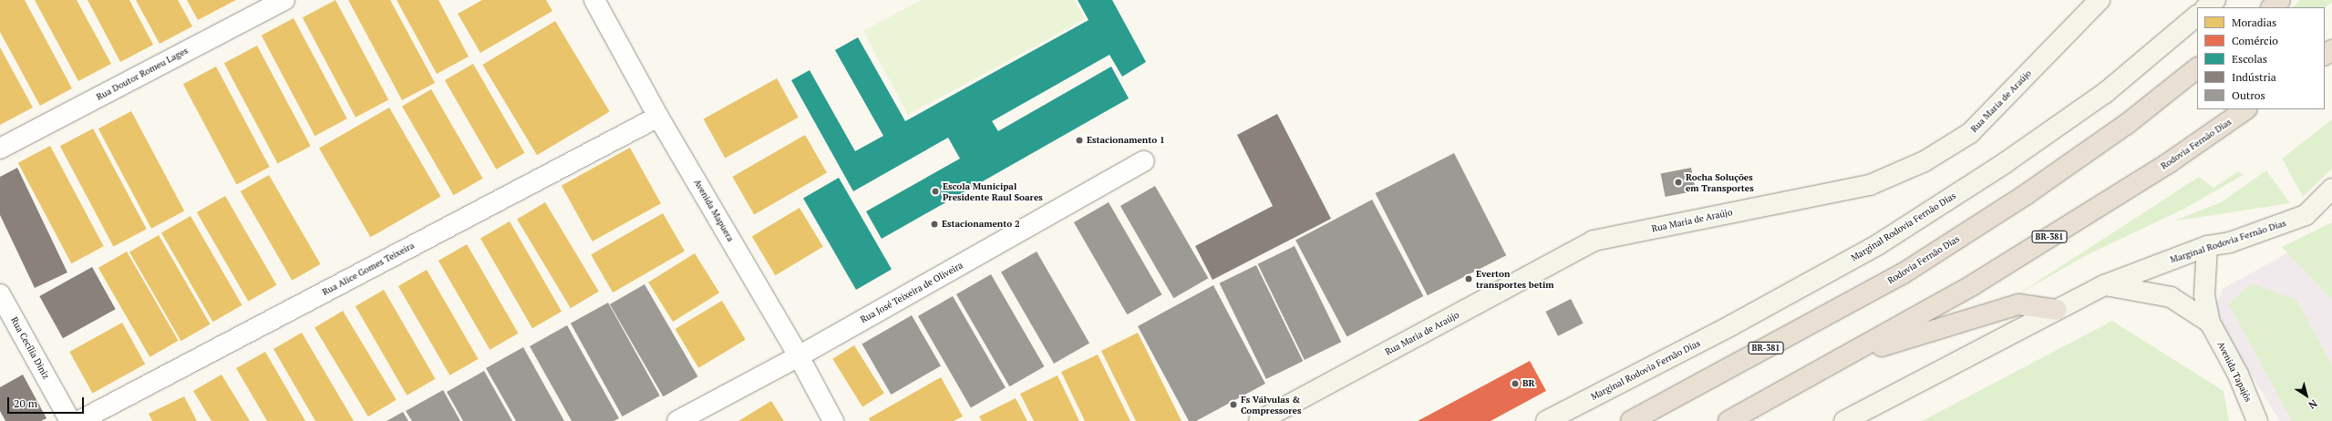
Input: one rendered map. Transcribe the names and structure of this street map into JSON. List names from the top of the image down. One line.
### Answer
{"streets":{"highway":["Rodovia Fernão Dias","BR-381"],"main road":["Rua Maria de Araújo","Marginal Rodovia Fernão Dias","Avenida Tapajós"],"street":["Rua Doutor Romeu Lages","Avenida Mapuera","Rua Alice Gomes Teixeira","Rua José Teixeira de Oliveira","Rua Cecília Diniz"]},"crossings":[["Rodovia Fernão Dias","BR-381"],["Avenida Mapuera","Rua Alice Gomes Teixeira"],["Avenida Mapuera","Rua José Teixeira de Oliveira"],["Marginal Rodovia Fernão Dias","BR-381"],["Marginal Rodovia Fernão Dias","Avenida Tapajós"]],"places":["Estacionamento 1","Rocha Soluções em Transportes","Escola Municipal Presidente Raul Soares","Estacionamento 2","Everton transportes betim","BR","Fs Válvulas & Compressores"],"legend":["Moradias","Comércio","Escolas","Indústria","Outros"],"scale_bar":"20 m","north":"bottom right"}
